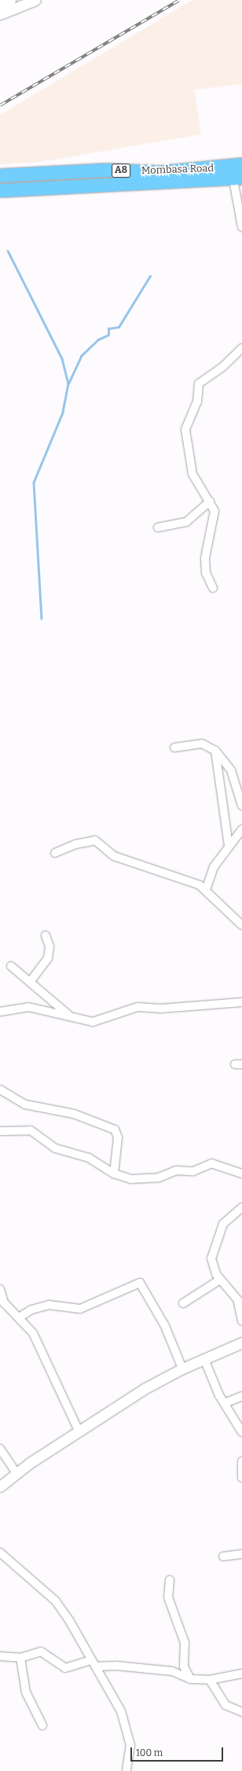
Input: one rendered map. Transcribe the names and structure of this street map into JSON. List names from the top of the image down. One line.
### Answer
{"streets":{"highway":["Mombasa Road","A8"]},"scale_bar":"100 m"}
